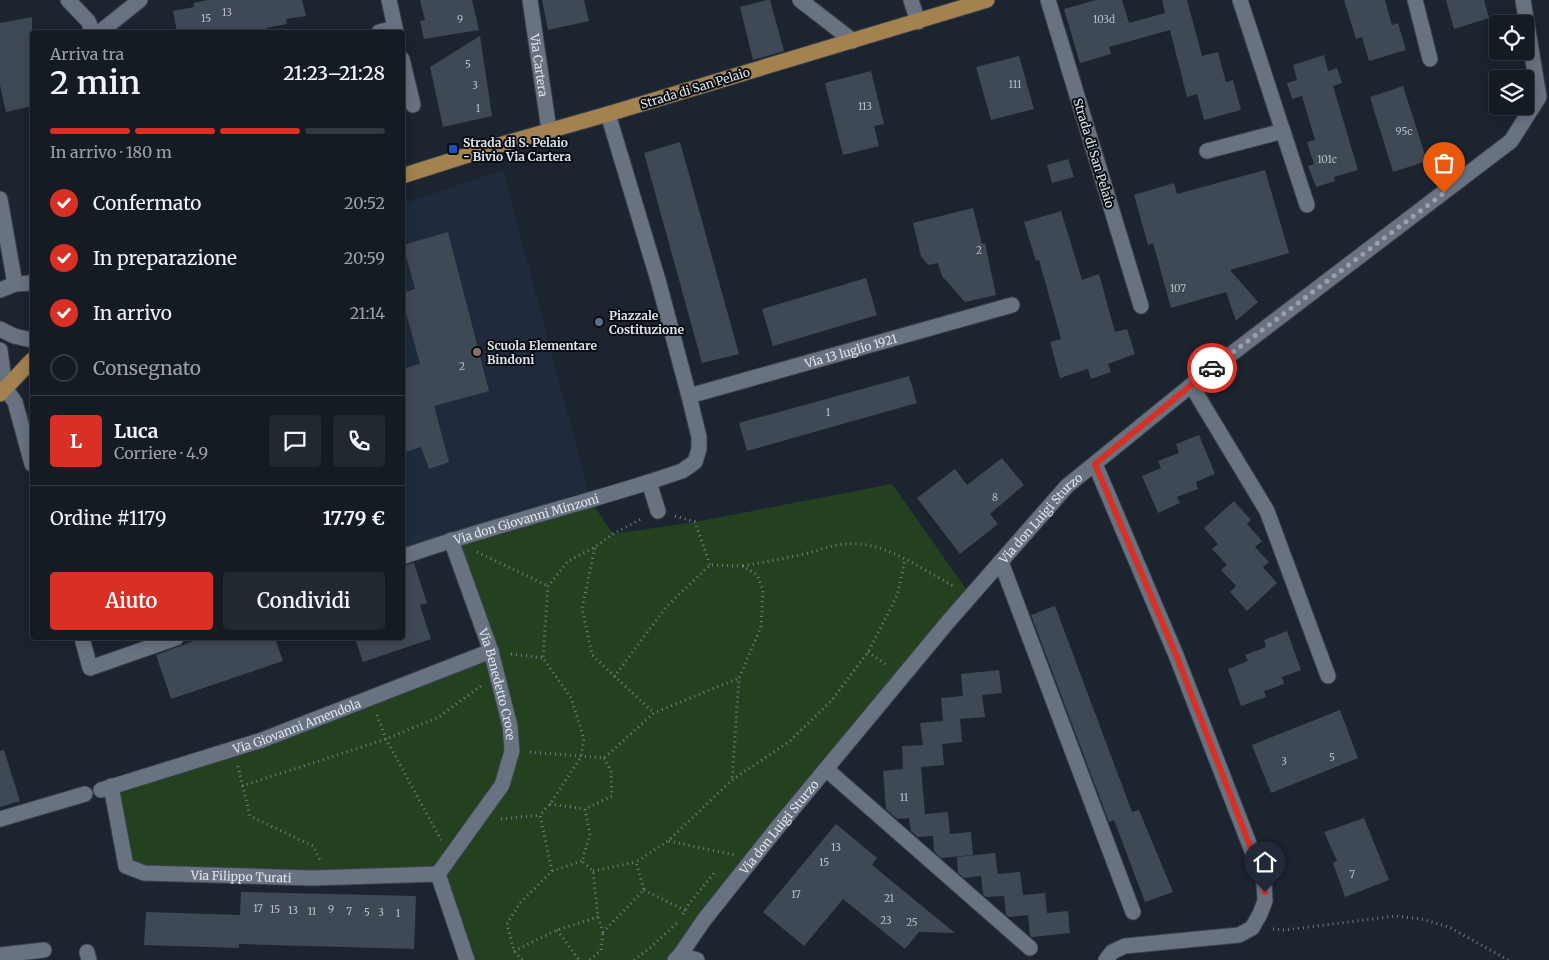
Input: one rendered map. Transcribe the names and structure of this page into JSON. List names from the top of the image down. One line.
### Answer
{"streets":{"main road":["Strada di San Pelaio"],"street":["Via Cartera","Via 13 luglio 1921","Via don Giovanni Minzoni","Via don Luigi Sturzo","Via Benedetto Croce","Via Giovanni Amendola","Via Filippo Turati"]},"crossings":[["Via Cartera","Strada di San Pelaio"],["Via don Giovanni Minzoni","Via Benedetto Croce"],["Via Benedetto Croce","Via Giovanni Amendola"],["Via Benedetto Croce","Via Filippo Turati"],["Via Giovanni Amendola","Via Filippo Turati"]],"places":{"transit":["Strada di S. Pelaio - Bivio Via Cartera"],"other":["Piazzale Costituzione","Scuola Elementare Bindoni"]},"house_numbers":["13","15","9","103d","5","111","3","113","1","95c","101c","2","107","2","1","8","5","3","11","13","15","7","17","21","17","15","9","13","11","7","5","3","1","23","25"],"page":{"heading":["2 min","Arriva tra","21:23–21:28"],"panel":["Luca","Corriere · 4.9","Ordine #1179","17.79 €"],"bar":"In arrivo · 180 m","list":[["Confermato","20:52"],["In preparazione","20:59"],["In arrivo","21:14"],"Consegnato"],"round":"L","buttons":["Aiuto","Condividi"]}}
